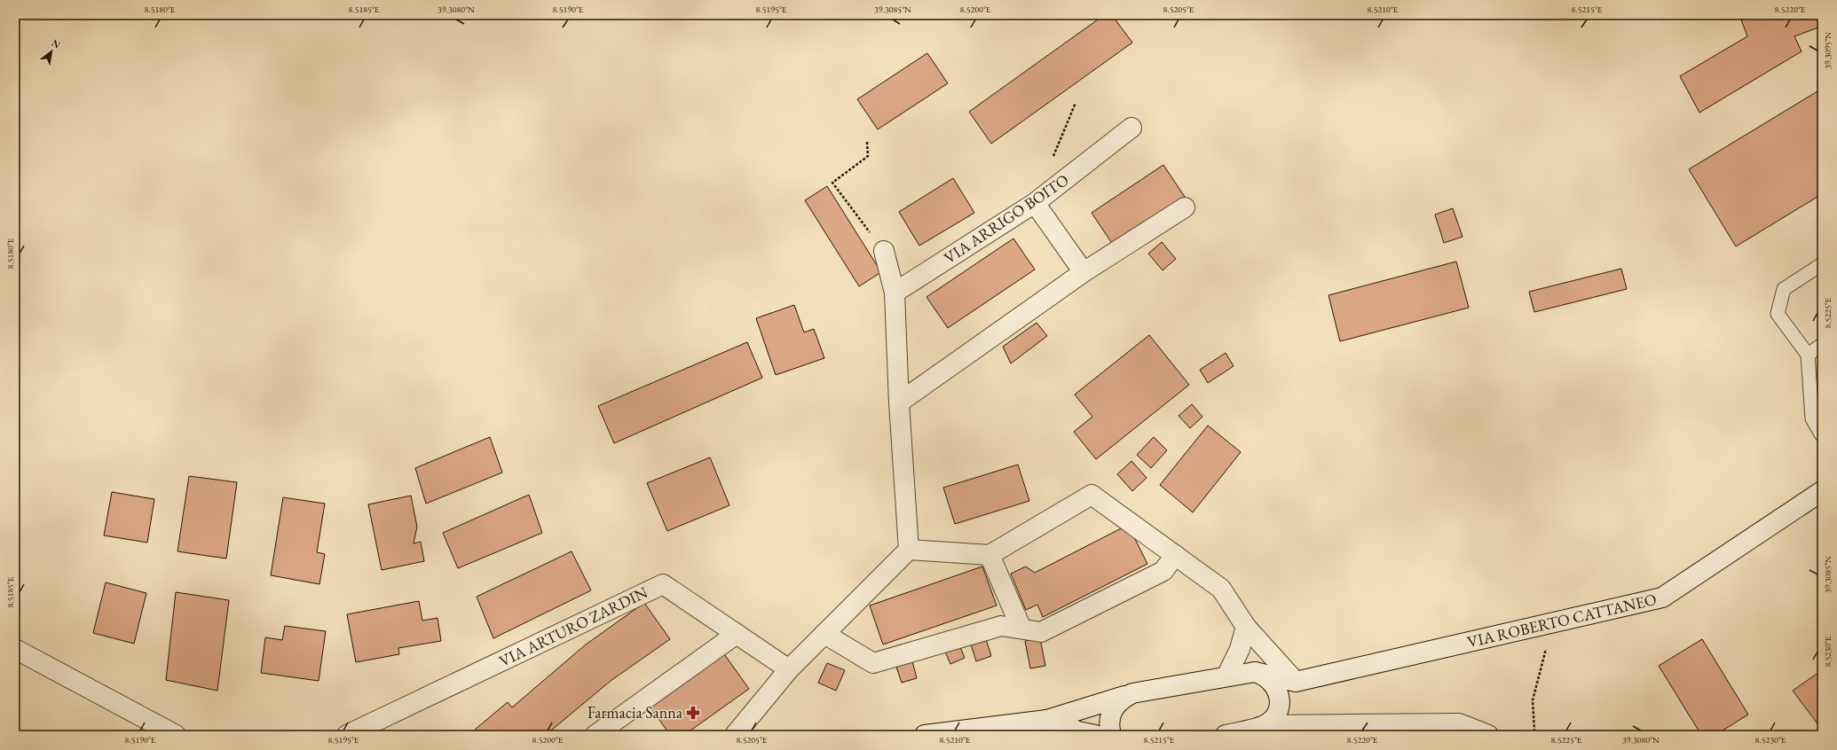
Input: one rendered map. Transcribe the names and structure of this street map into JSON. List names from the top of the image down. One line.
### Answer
{"streets":{"street":["VIA ARRIGO BOITO","VIA ROBERTO CATTANEO","VIA ARTURO ZARDIN"]},"places":{"pharmacy":["Farmacia Sanna"]},"north":"top right","coordinates":["8.5180°E","8.5185°E","39.3080°N","8.5190°E","8.5195°E","39.3085°N","8.5200°E","8.5205°E","8.5210°E","8.5215°E","8.5220°E","39.3095°N","8.5225°E","8.5230°E"]}
